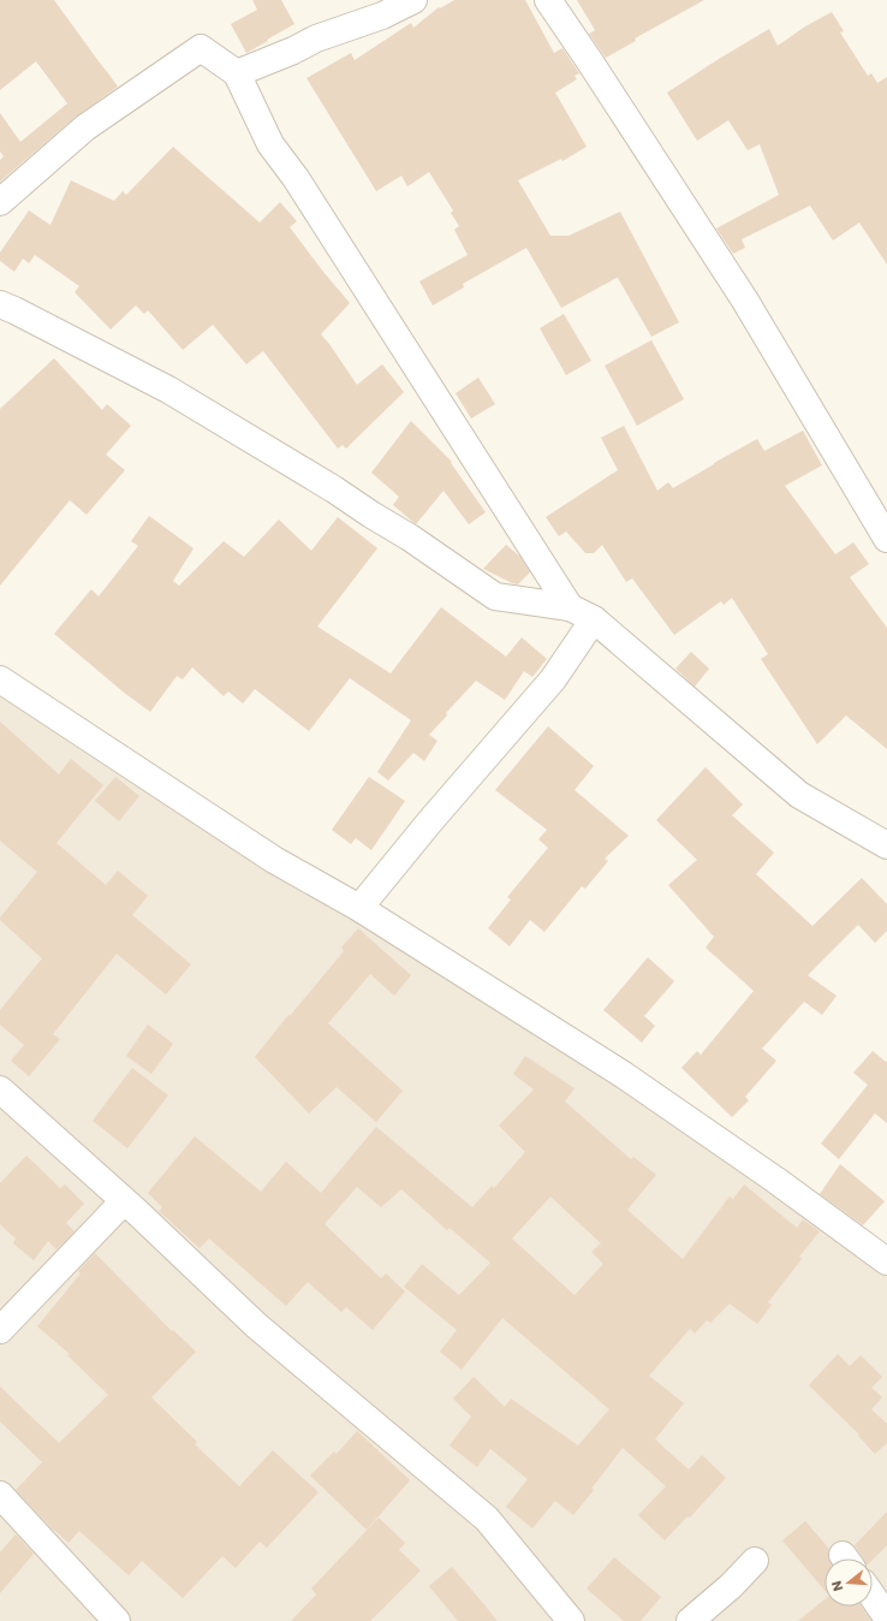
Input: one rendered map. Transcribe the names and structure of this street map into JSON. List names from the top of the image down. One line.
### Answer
{"north":"left"}
